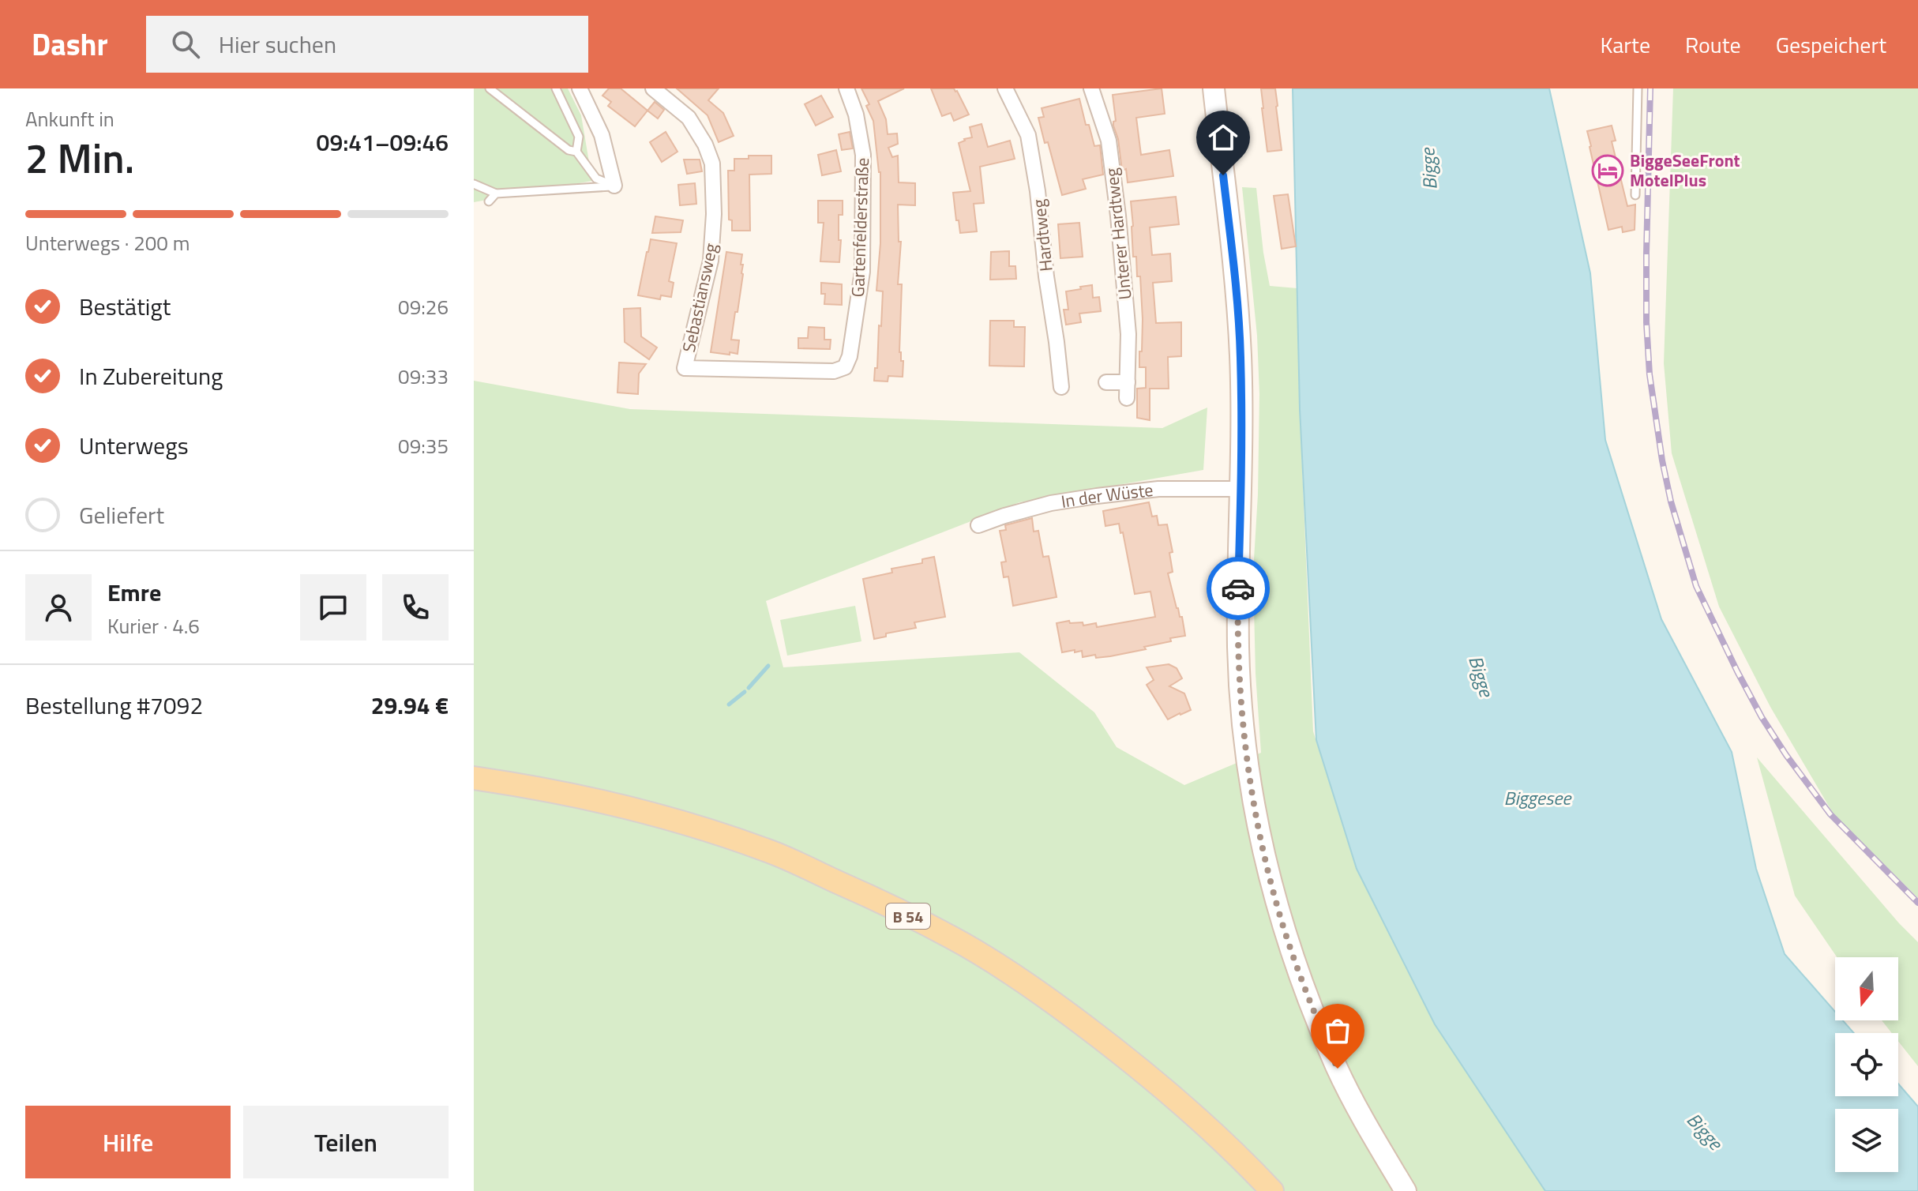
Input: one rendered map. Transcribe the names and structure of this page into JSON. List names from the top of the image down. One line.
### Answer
{"streets":{"main road":["B 54"],"street":["Gartenfelderstraße","Unterer Hardtweg","Hardtweg","Sebastiansweg","In der Wüste"]},"crossings":[["Gartenfelderstraße","Sebastiansweg"]],"water":["Bigge","Biggesee"],"places":{"hotel":["BiggeSeeFront MotelPlus"]},"north":"bottom","page":{"header":"Dashr","search":"Hier suchen","nav":["Karte","Route","Gespeichert"],"heading":["2 Min.","Ankunft in","09:41–09:46"],"panel":["Emre","Kurier · 4.6","Bestellung #7092","29.94 €"],"bar":"Unterwegs · 200 m","list":[["Bestätigt","09:26"],["In Zubereitung","09:33"],["Unterwegs","09:35"],"Geliefert"],"buttons":["Hilfe","Teilen"]}}
